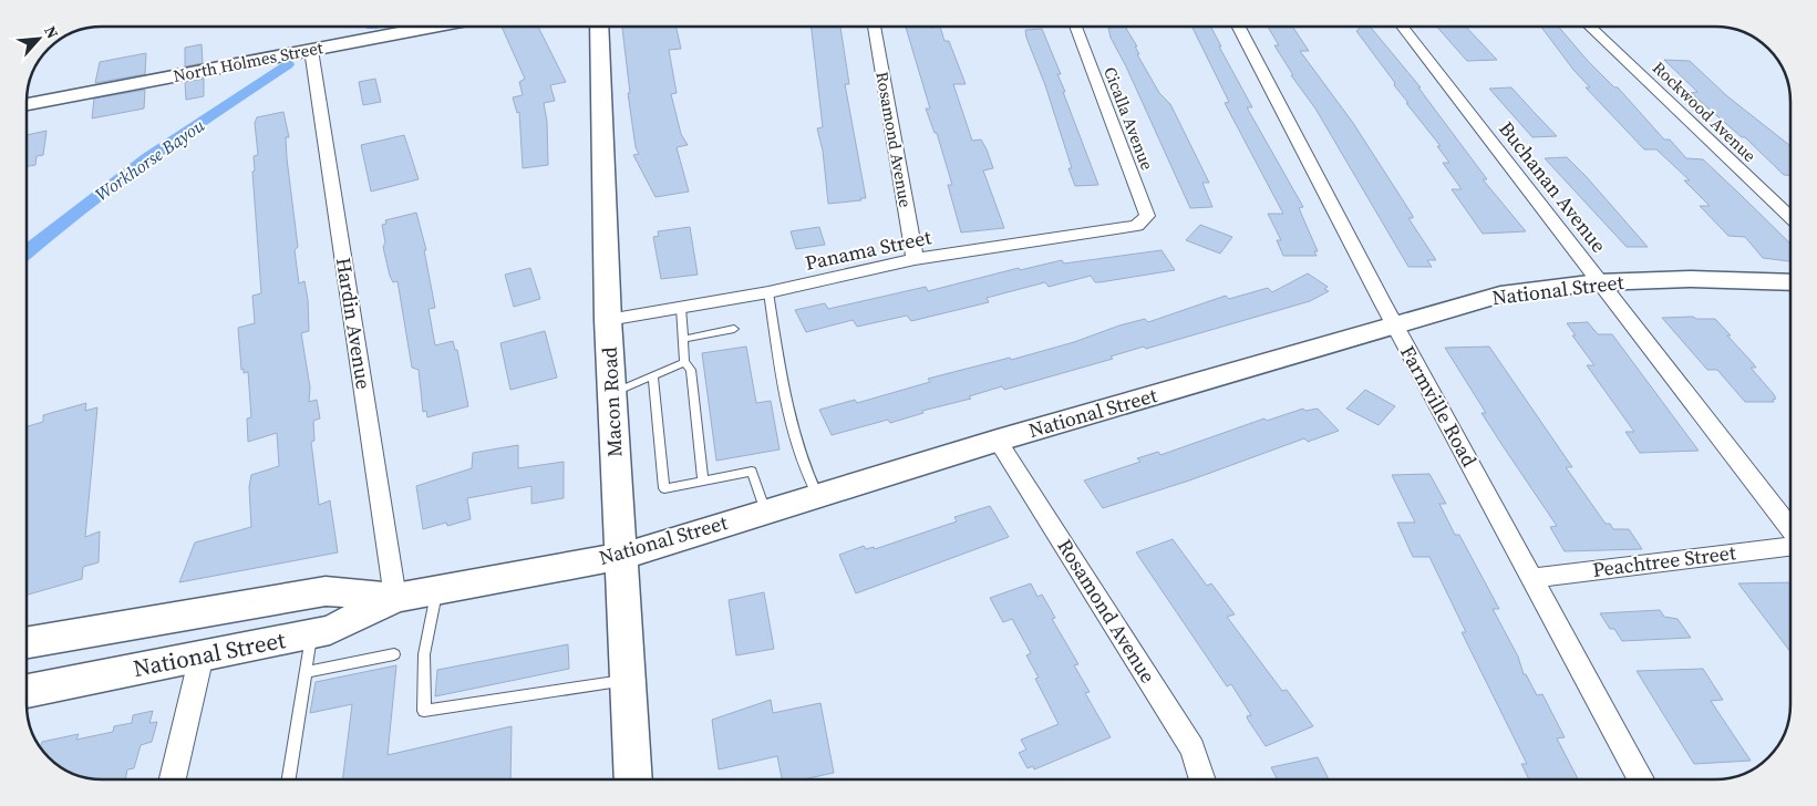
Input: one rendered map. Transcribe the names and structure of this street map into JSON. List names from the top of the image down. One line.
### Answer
{"streets":{"main road":["North Holmes Street","National Street","Macon Road"],"street":["Rockwood Avenue","Cicalla Avenue","Rosamond Avenue","Buchanan Avenue","Panama Street","Hardin Avenue","Farmville Road","Peachtree Street"]},"crossings":[["North Holmes Street","Hardin Avenue"],["Cicalla Avenue","Panama Street"],["Rosamond Avenue","Panama Street"],["Rosamond Avenue","National Street"],["Buchanan Avenue","National Street"],["Panama Street","Macon Road"],["National Street","Hardin Avenue"],["National Street","Macon Road"],["National Street","Farmville Road"],["Farmville Road","Peachtree Street"]],"water":["Workhorse Bayou"],"north":"top right"}
